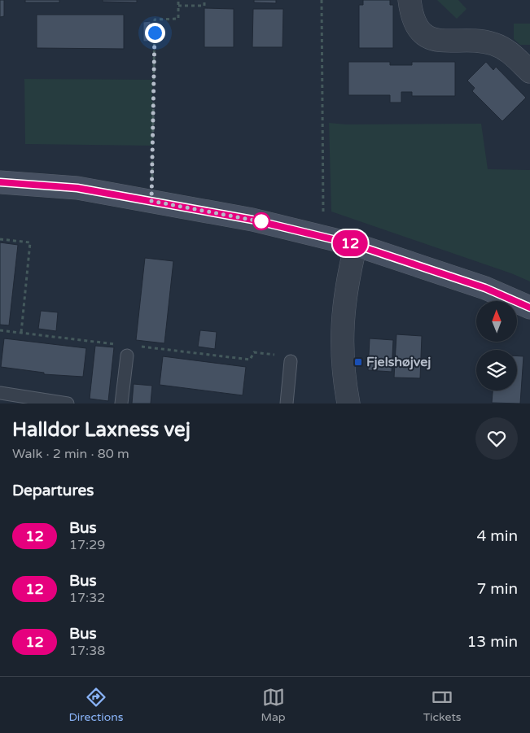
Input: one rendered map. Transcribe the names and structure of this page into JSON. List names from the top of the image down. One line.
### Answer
{"places":{"transit":["Fjelshøjvej"]},"lines":["bus line 12"],"north":"top","page":{"on_map":"12","heading":[["Halldor Laxness vej","Walk · 2 min · 80 m"],"Departures"],"list":[{"mark":"12","name":"Bus","note":"17:29","value":"4 min"},{"mark":"12","name":"Bus","note":"17:32","value":"7 min"},{"mark":"12","name":"Bus","note":"17:38","value":"13 min"}],"tabs":["Directions","Map","Tickets"]}}
